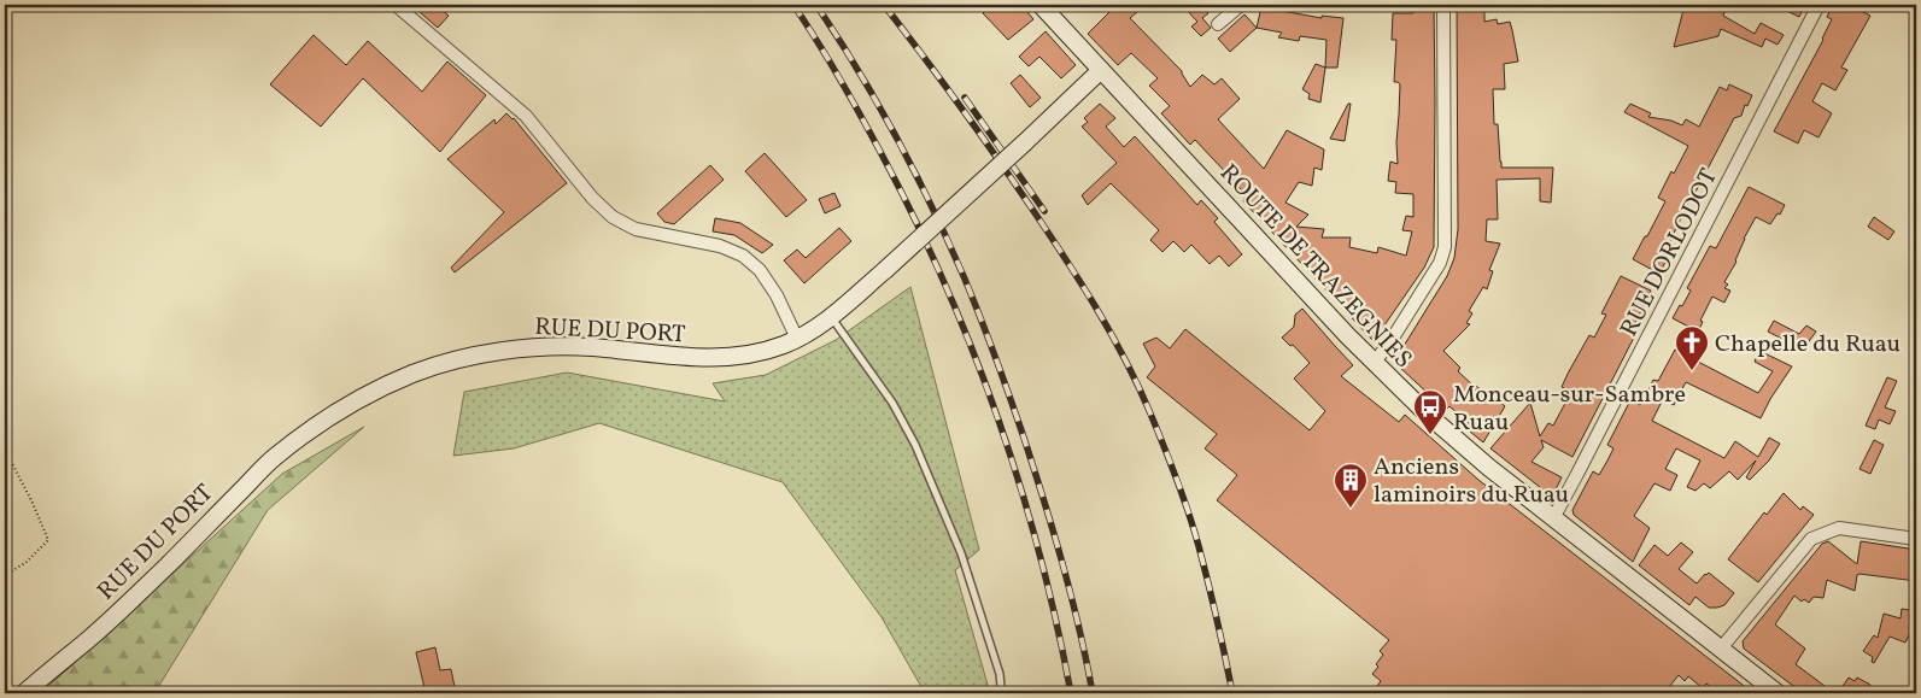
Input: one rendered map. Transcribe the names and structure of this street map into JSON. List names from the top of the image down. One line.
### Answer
{"streets":{"main road":["ROUTE DE TRAZEGNIES","RUE DU PORT"],"street":["RUE DORLODOT"]},"crossings":[["RUE DORLODOT","ROUTE DE TRAZEGNIES"],["ROUTE DE TRAZEGNIES","RUE DU PORT"]],"places":{"church":["Chapelle du Ruau"],"bus stop":["Monceau-sur-Sambre Ruau"],"building":["Anciens laminoirs du Ruau"]}}
